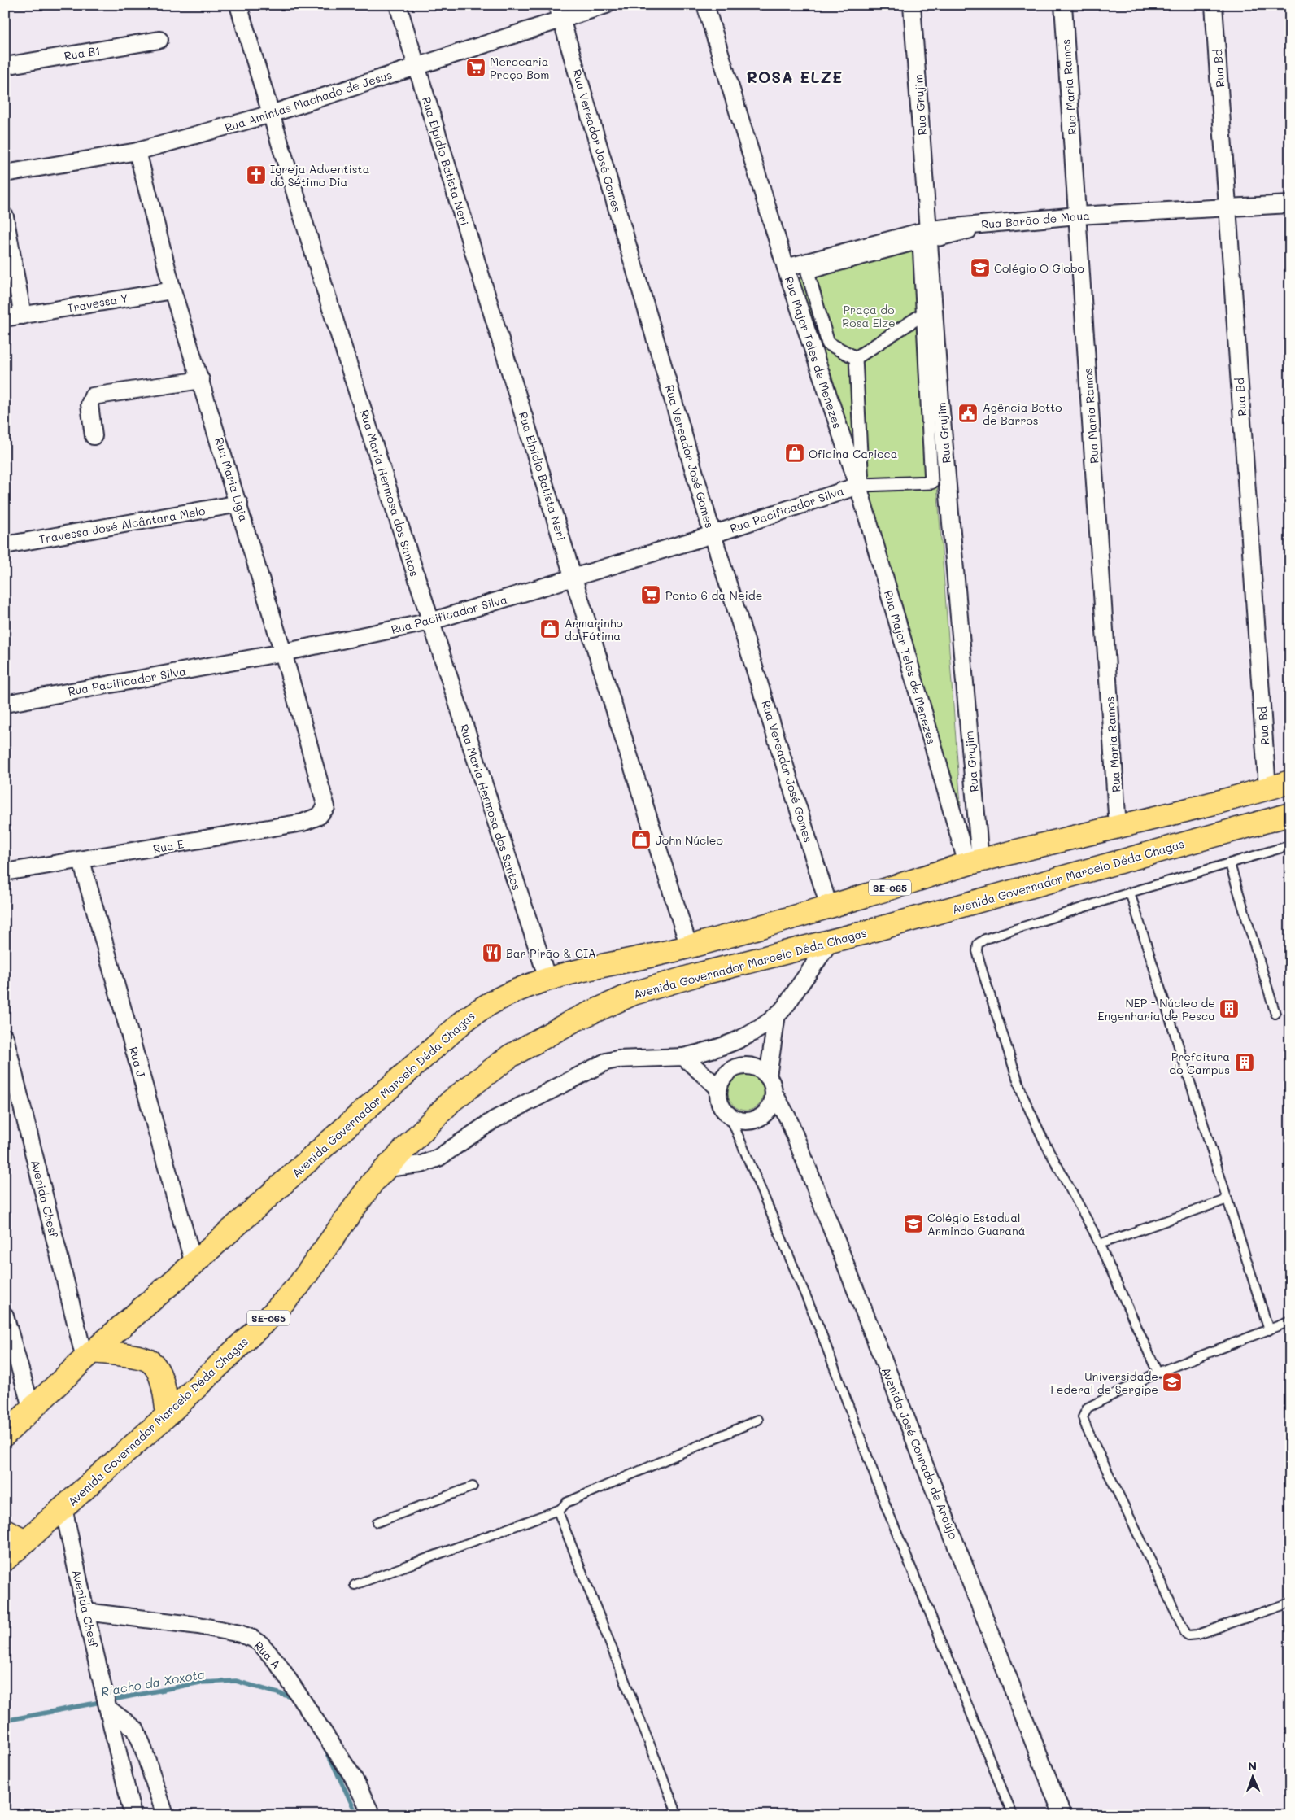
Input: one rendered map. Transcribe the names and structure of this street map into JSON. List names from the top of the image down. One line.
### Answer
{"streets":{"main road":["Avenida Governador Marcelo Déda Chagas","SE-065"],"street":["Rua B1","Rua Bd","Rua Maria Ramos","Rua Amintas Machado de Jesus","Rua Grujim","Rua Vereador José Gomes","Rua Elpídio Batista Neri","Rua Barão de Maua","Travessa Y","Rua Major Teles de Menezes","Rua Maria Ligia","Rua Maria Hermosa dos Santos","Rua Pacificador Silva","Travessa José Alcântara Melo","Rua E","Rua J","Avenida Chesf","Avenida José Conrado de Araújo","Rua A"]},"crossings":[["Rua Bd","Rua Barão de Maua"],["Rua Bd","Avenida Governador Marcelo Déda Chagas"],["Rua Maria Ramos","Rua Barão de Maua"],["Rua Maria Ramos","Avenida Governador Marcelo Déda Chagas"],["Rua Amintas Machado de Jesus","Rua Vereador José Gomes"],["Rua Amintas Machado de Jesus","Rua Elpídio Batista Neri"],["Rua Amintas Machado de Jesus","Rua Maria Ligia"],["Rua Amintas Machado de Jesus","Rua Maria Hermosa dos Santos"],["Rua Grujim","Rua Barão de Maua"],["Rua Grujim","Rua Major Teles de Menezes"],["Rua Grujim","Avenida Governador Marcelo Déda Chagas"],["Rua Vereador José Gomes","Rua Pacificador Silva"],["Rua Vereador José Gomes","Avenida Governador Marcelo Déda Chagas"],["Rua Elpídio Batista Neri","Rua Pacificador Silva"],["Rua Elpídio Batista Neri","Avenida Governador Marcelo Déda Chagas"],["Rua Barão de Maua","Rua Major Teles de Menezes"],["Travessa Y","Rua Maria Ligia"],["Rua Major Teles de Menezes","Rua Pacificador Silva"],["Rua Major Teles de Menezes","Avenida Governador Marcelo Déda Chagas"],["Rua Maria Ligia","Rua Pacificador Silva"],["Rua Maria Ligia","Travessa José Alcântara Melo"],["Rua Maria Ligia","Rua E"],["Rua Maria Hermosa dos Santos","Rua Pacificador Silva"],["Rua Maria Hermosa dos Santos","Avenida Governador Marcelo Déda Chagas"],["Rua E","Rua J"],["Avenida Governador Marcelo Déda Chagas","Rua J"],["Avenida Governador Marcelo Déda Chagas","Avenida Chesf"],["Avenida Chesf","Rua A"]],"districts":["ROSA ELZE"],"water":["Riacho da Xoxota"],"parks":["Praça do Rosa Elze"],"places":{"supermarket":["Mercearia Preço Bom","Ponto 6 da Neide"],"church":["Igreja Adventista do Sétimo Dia"],"school or university":["Colégio O Globo","Colégio Estadual Armindo Guaraná","Universidade Federal de Sergipe"],"public building":["Agência Botto de Barros"],"shop":["Oficina Carioca","Armarinho da Fátima","John Núcleo"],"restaurant":["Bar Pirão & CIA"],"building":["NEP - Núcleo de Engenharia de Pesca","Prefeitura do Campus"]},"north":"top"}
